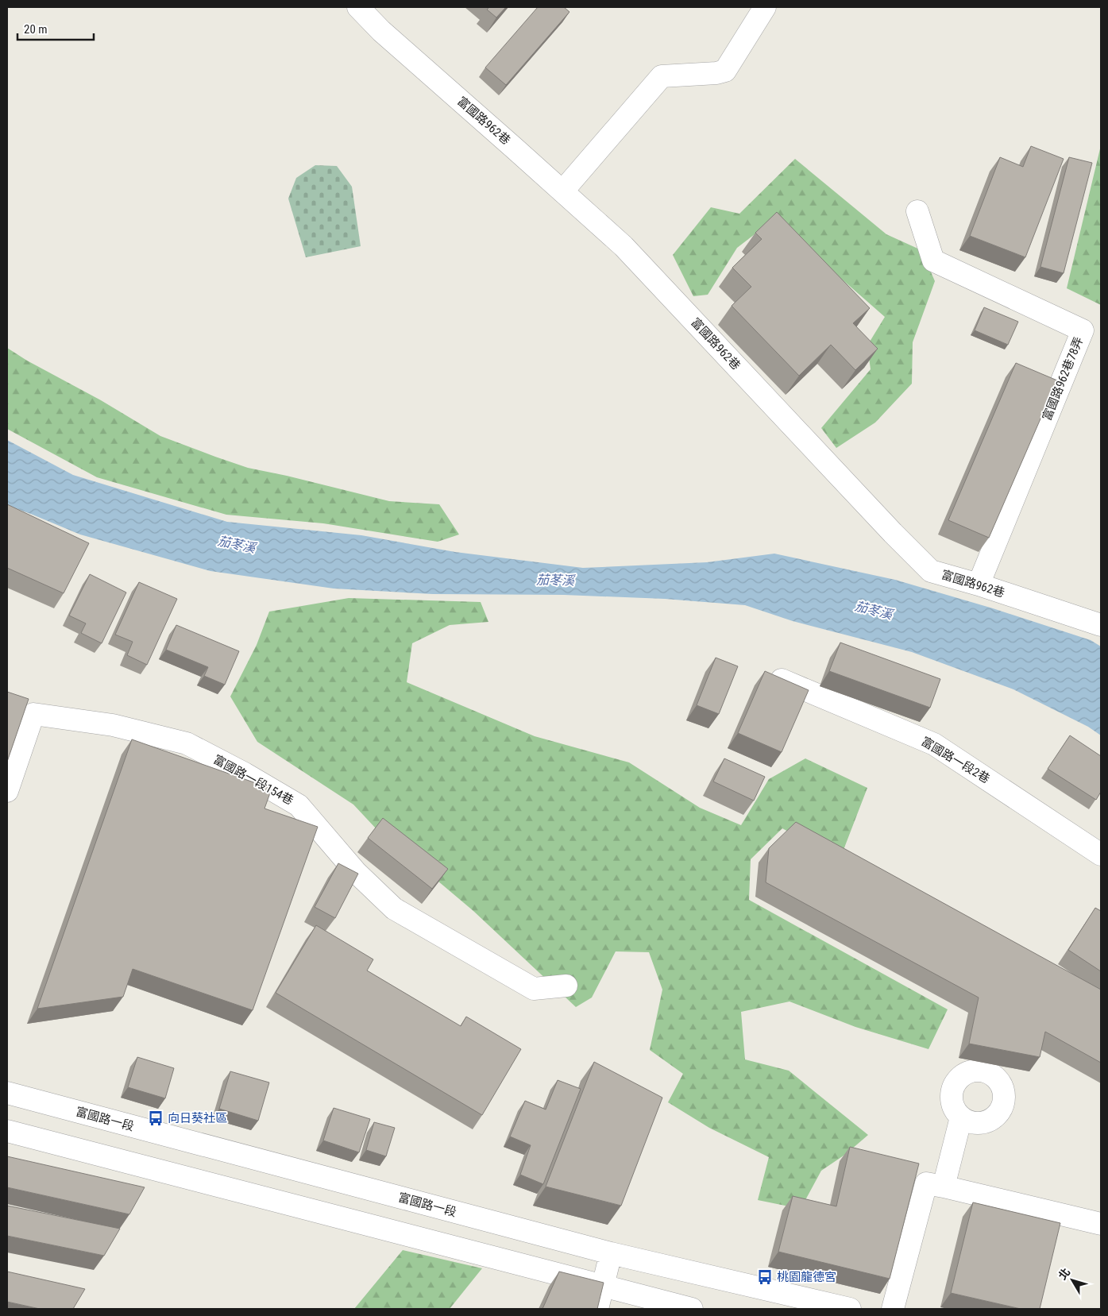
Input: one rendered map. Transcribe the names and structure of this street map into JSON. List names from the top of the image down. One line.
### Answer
{"streets":{"street":["富國路962巷","富國路962巷78弄","富國路一段2巷","富國路一段154巷","富國路一段"]},"crossings":[["富國路962巷","富國路962巷78弄"]],"water":["茄苳溪"],"places":{"bus stop":["向日葵社區","桃園龍德宮"]},"scale_bar":"20 m","north":"top left"}
